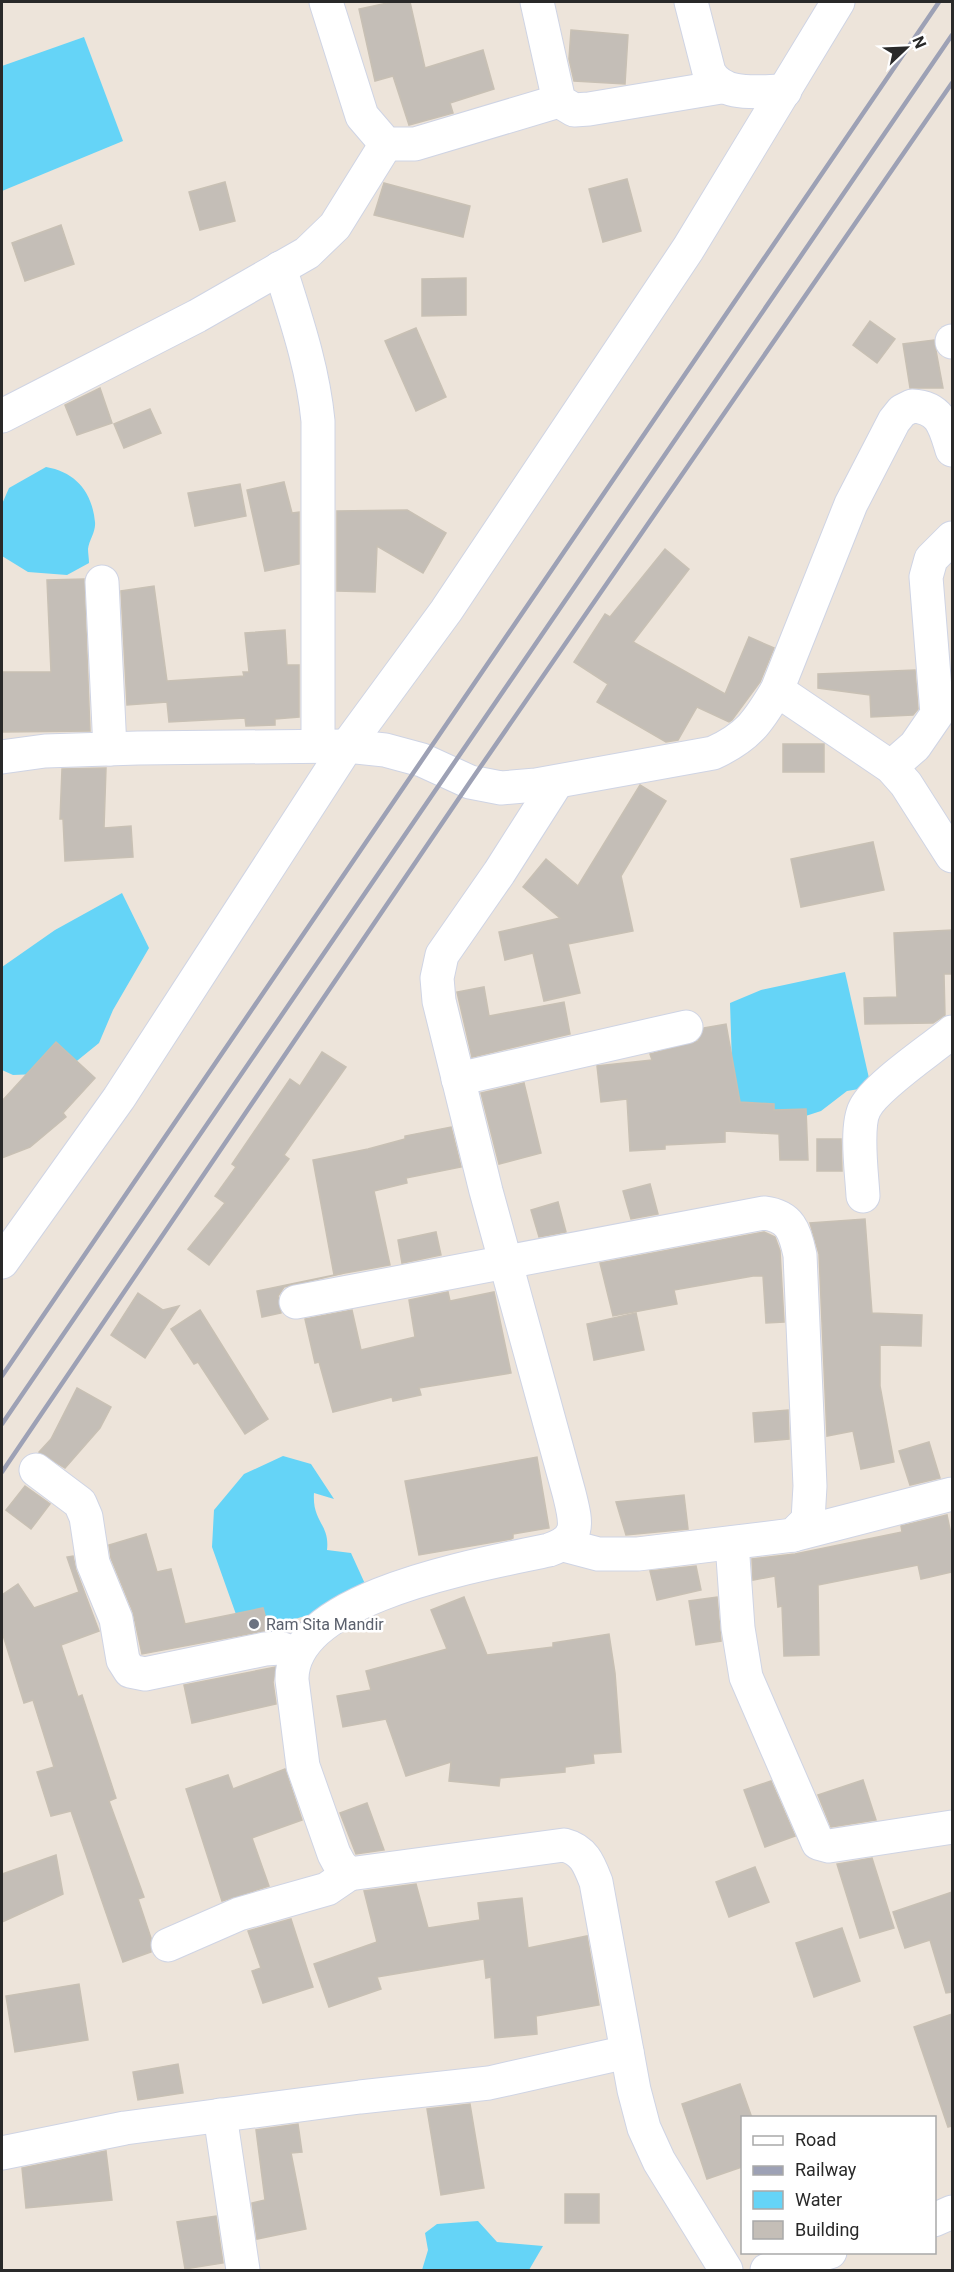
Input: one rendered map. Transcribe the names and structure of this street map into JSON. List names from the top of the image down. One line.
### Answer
{"places":["Ram Sita Mandir"],"legend":["Road","Railway","Water","Building"],"north":"top right"}
